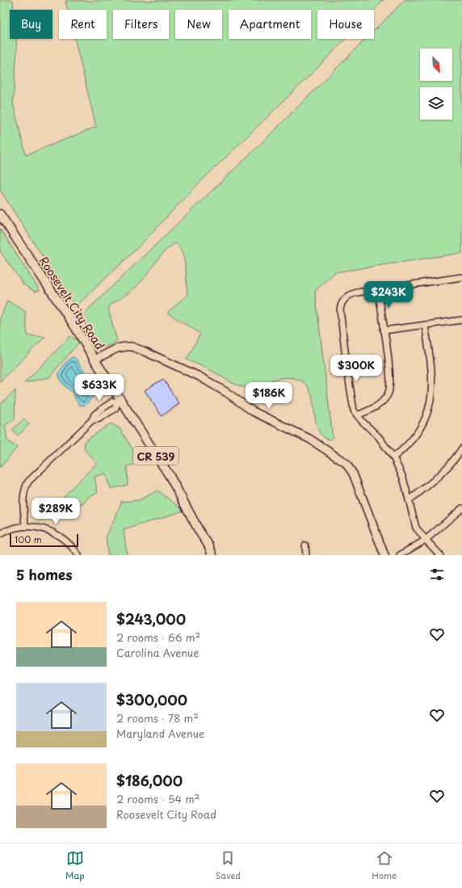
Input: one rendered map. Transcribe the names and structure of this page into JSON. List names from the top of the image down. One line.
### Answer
{"streets":{"main road":["Roosevelt City Road","CR 539"]},"crossings":[["Roosevelt City Road","CR 539"]],"scale_bar":"100 m","north":"bottom right","page":{"chip":["Buy","Rent","Filters","New","Apartment","House"],"price":["$243K","$300K","$633K","$186K","$289K"],"scale":"100 m","heading":"5 homes","list":[{"name":"$243,000","note":"2 rooms · 66 m² · Carolina Avenue"},{"name":"$300,000","note":"2 rooms · 78 m² · Maryland Avenue"},{"name":"$186,000","note":"2 rooms · 54 m² · Roosevelt City Road"}],"tabs":["Map","Saved","Home"]}}
